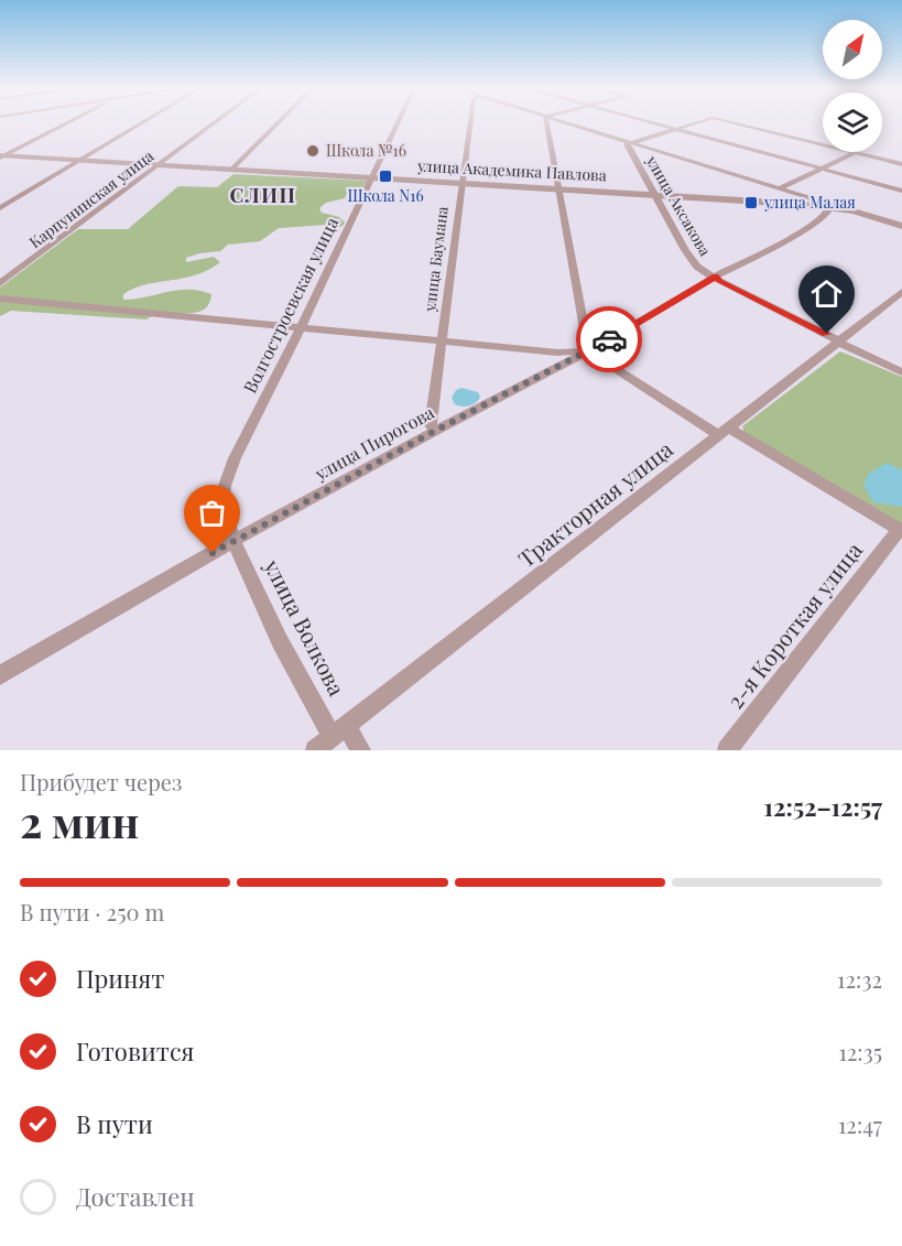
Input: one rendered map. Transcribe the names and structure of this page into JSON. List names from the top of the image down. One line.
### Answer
{"streets":{"street":["улица Академика Павлова","Карпунинская улица","улица Аксакова","улица Баумана","Волгостроевская улица","улица Пирогова","Тракторная улица","2-я Короткая улица","улица Волкова"]},"crossings":[["улица Академика Павлова","Карпунинская улица"],["улица Академика Павлова","улица Аксакова"],["улица Академика Павлова","улица Баумана"],["улица Академика Павлова","Волгостроевская улица"],["улица Академика Павлова","улица Пирогова"],["улица Аксакова","улица Пирогова"],["улица Аксакова","Тракторная улица"],["улица Баумана","улица Пирогова"],["Волгостроевская улица","улица Пирогова"],["Волгостроевская улица","улица Волкова"],["улица Пирогова","улица Волкова"],["Тракторная улица","улица Волкова"]],"districts":["СЛИП"],"places":{"other":["Школа №16"],"transit":["Школа N16","улица Малая"]},"north":"top right","page":{"heading":["2 мин","Прибудет через","12:52–12:57"],"bar":"В пути · 250 m","list":[["Принят","12:32"],["Готовится","12:35"],["В пути","12:47"],"Доставлен"]}}
